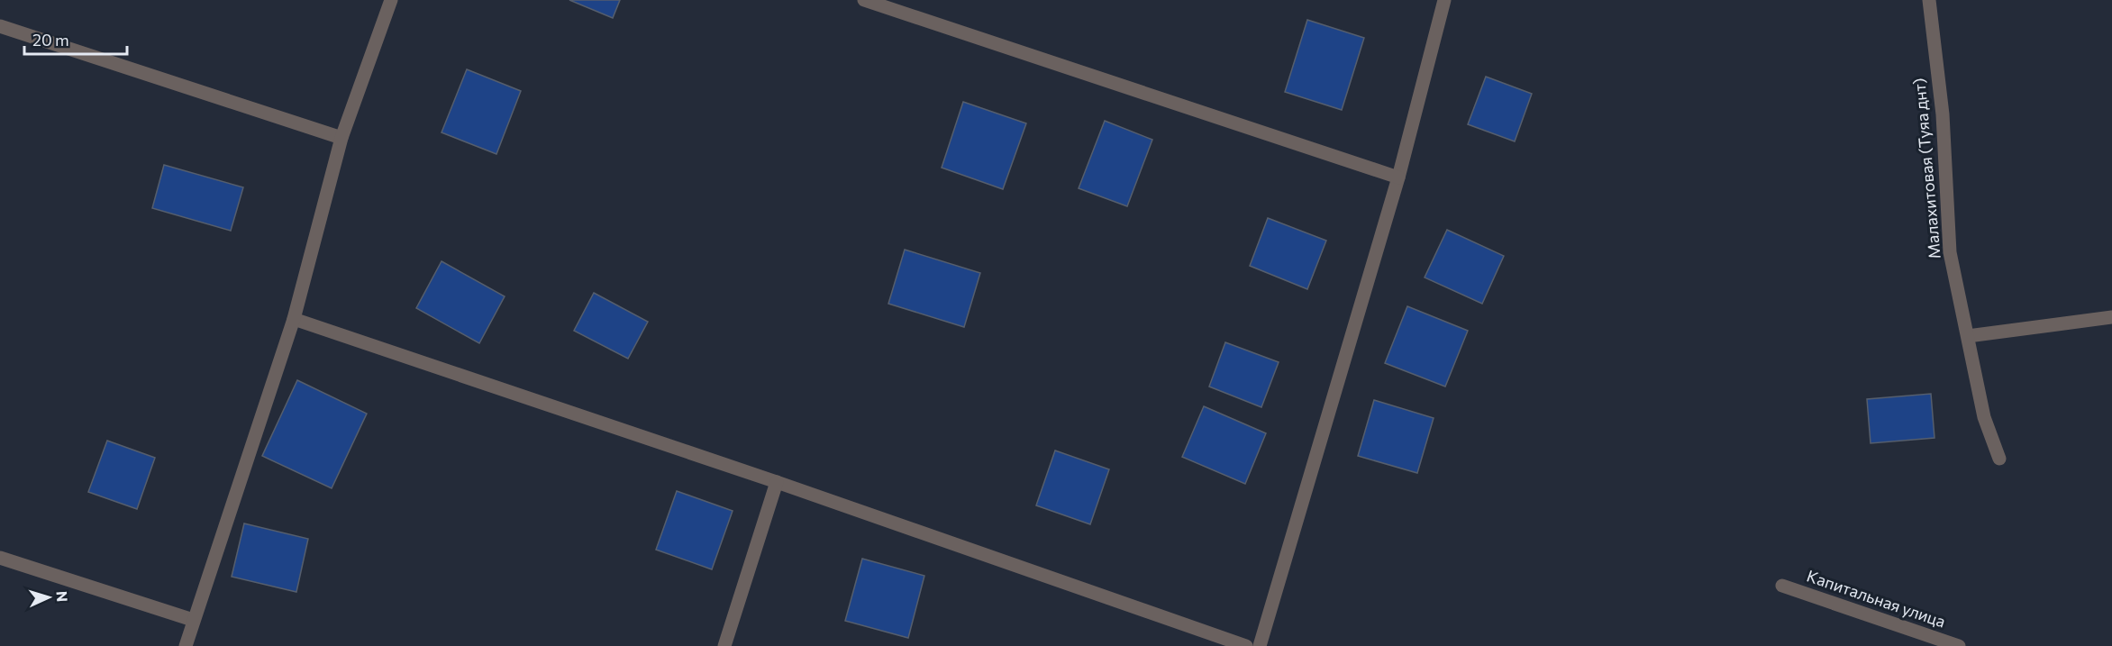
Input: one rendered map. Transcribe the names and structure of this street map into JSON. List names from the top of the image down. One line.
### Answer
{"streets":{"street":["Малахитовая (Туяа днт)","Капитальная улица"]},"scale_bar":"20 m","north":"right"}
